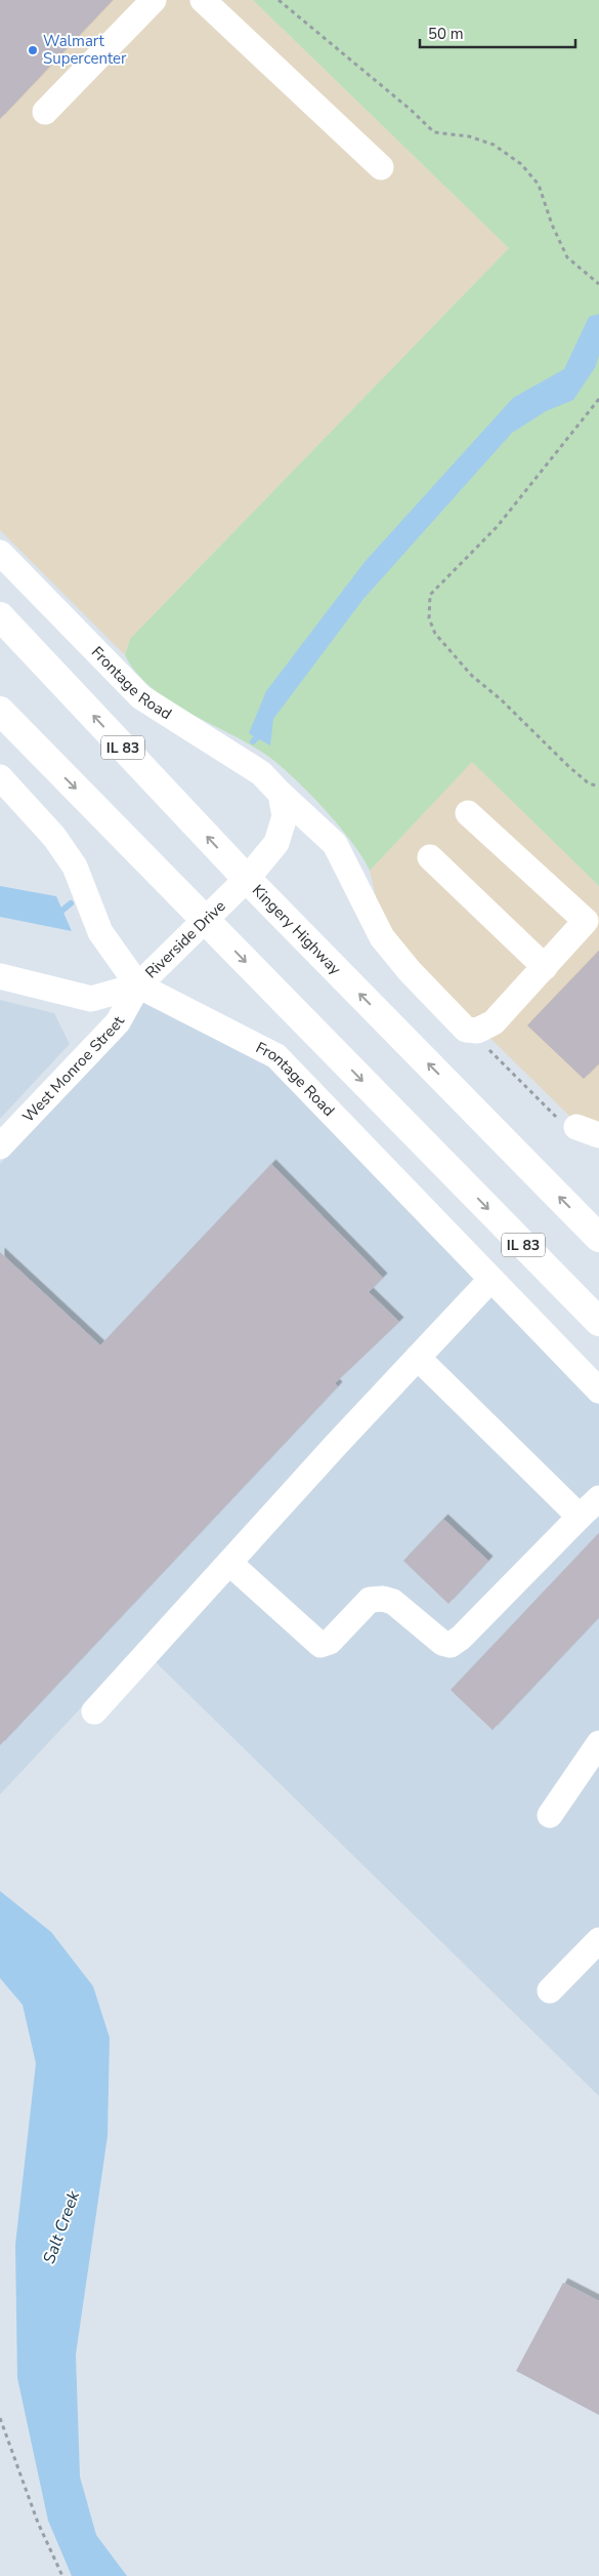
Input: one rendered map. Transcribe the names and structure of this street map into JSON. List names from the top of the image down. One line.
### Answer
{"streets":{"highway":["IL 83","Kingery Highway"],"street":["Frontage Road","Riverside Drive","West Monroe Street"]},"crossings":[["Frontage Road","Riverside Drive"],["Frontage Road","West Monroe Street"],["IL 83","Riverside Drive"],["Kingery Highway","Riverside Drive"],["Riverside Drive","West Monroe Street"]],"water":["Salt Creek"],"places":["Walmart Supercenter"],"scale_bar":"50 m"}
